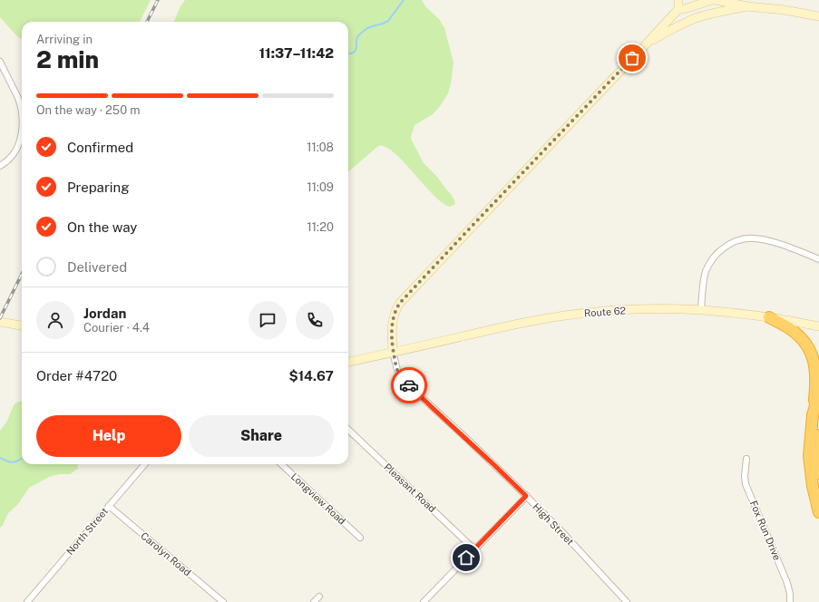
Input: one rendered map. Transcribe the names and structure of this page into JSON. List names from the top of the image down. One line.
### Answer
{"streets":{"street":["Route 62","Pleasant Road","Longview Road","High Street","Fox Run Drive","North Street","Carolyn Road"]},"crossings":[["Route 62","High Street"],["North Street","Carolyn Road"]],"page":{"heading":["2 min","Arriving in","11:37–11:42"],"panel":["Jordan","Courier · 4.4","Order #4720","$14.67"],"bar":"On the way · 250 m","list":[["Confirmed","11:08"],["Preparing","11:09"],["On the way","11:20"],"Delivered"],"buttons":["Help","Share"]}}
